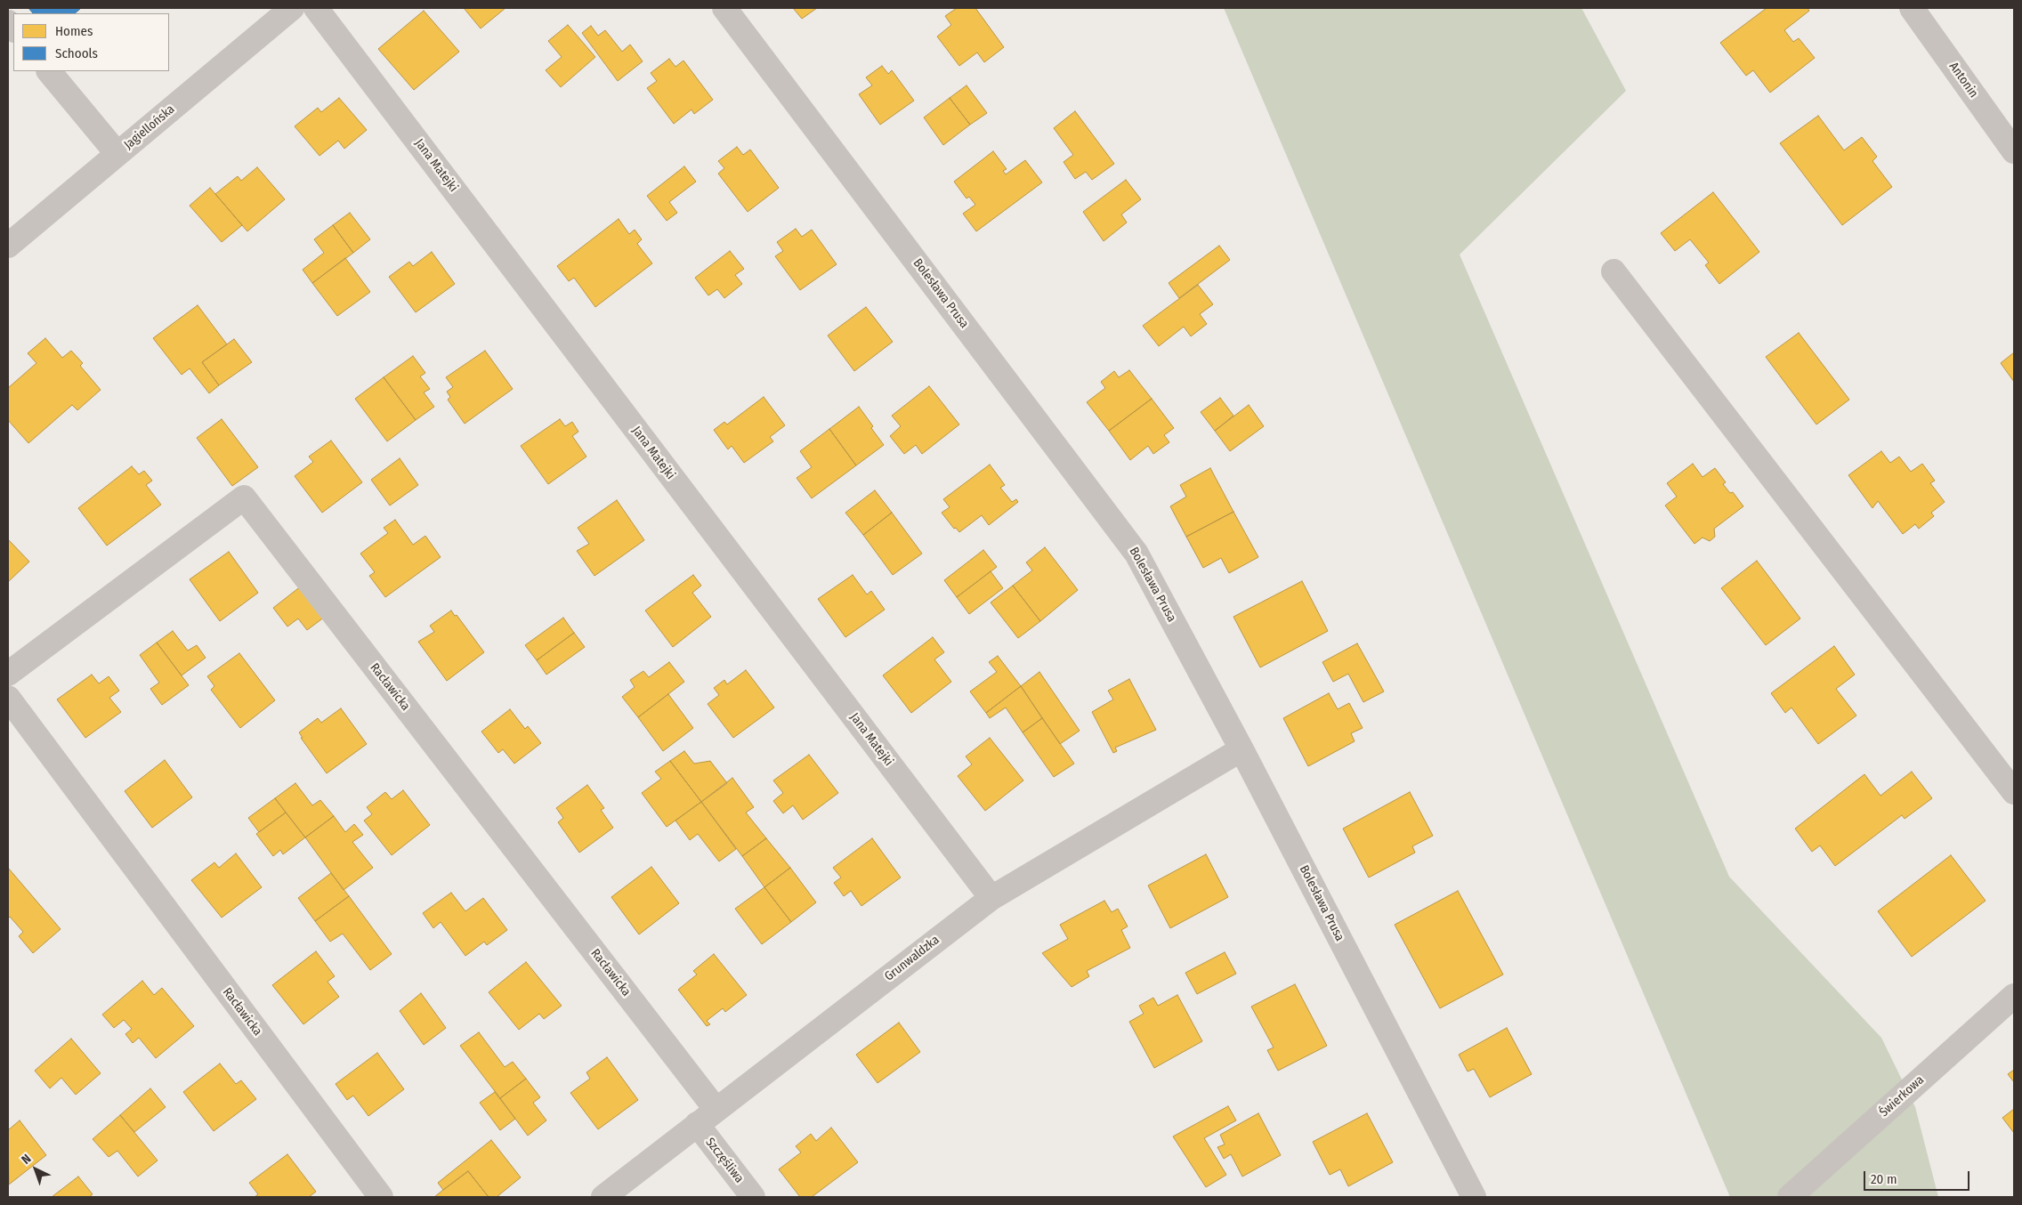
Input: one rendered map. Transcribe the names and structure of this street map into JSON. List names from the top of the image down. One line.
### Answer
{"streets":{"street":["Antonin","Jagiellońska","Jana Matejki","Bolesława Prusa","Racławicka","Grunwaldzka","Świerkowa","Szczęśliwa"]},"crossings":[["Jana Matejki","Grunwaldzka"],["Bolesława Prusa","Grunwaldzka"],["Racławicka","Grunwaldzka"],["Grunwaldzka","Szczęśliwa"]],"legend":["Homes","Schools"],"scale_bar":"20 m","north":"top left"}
